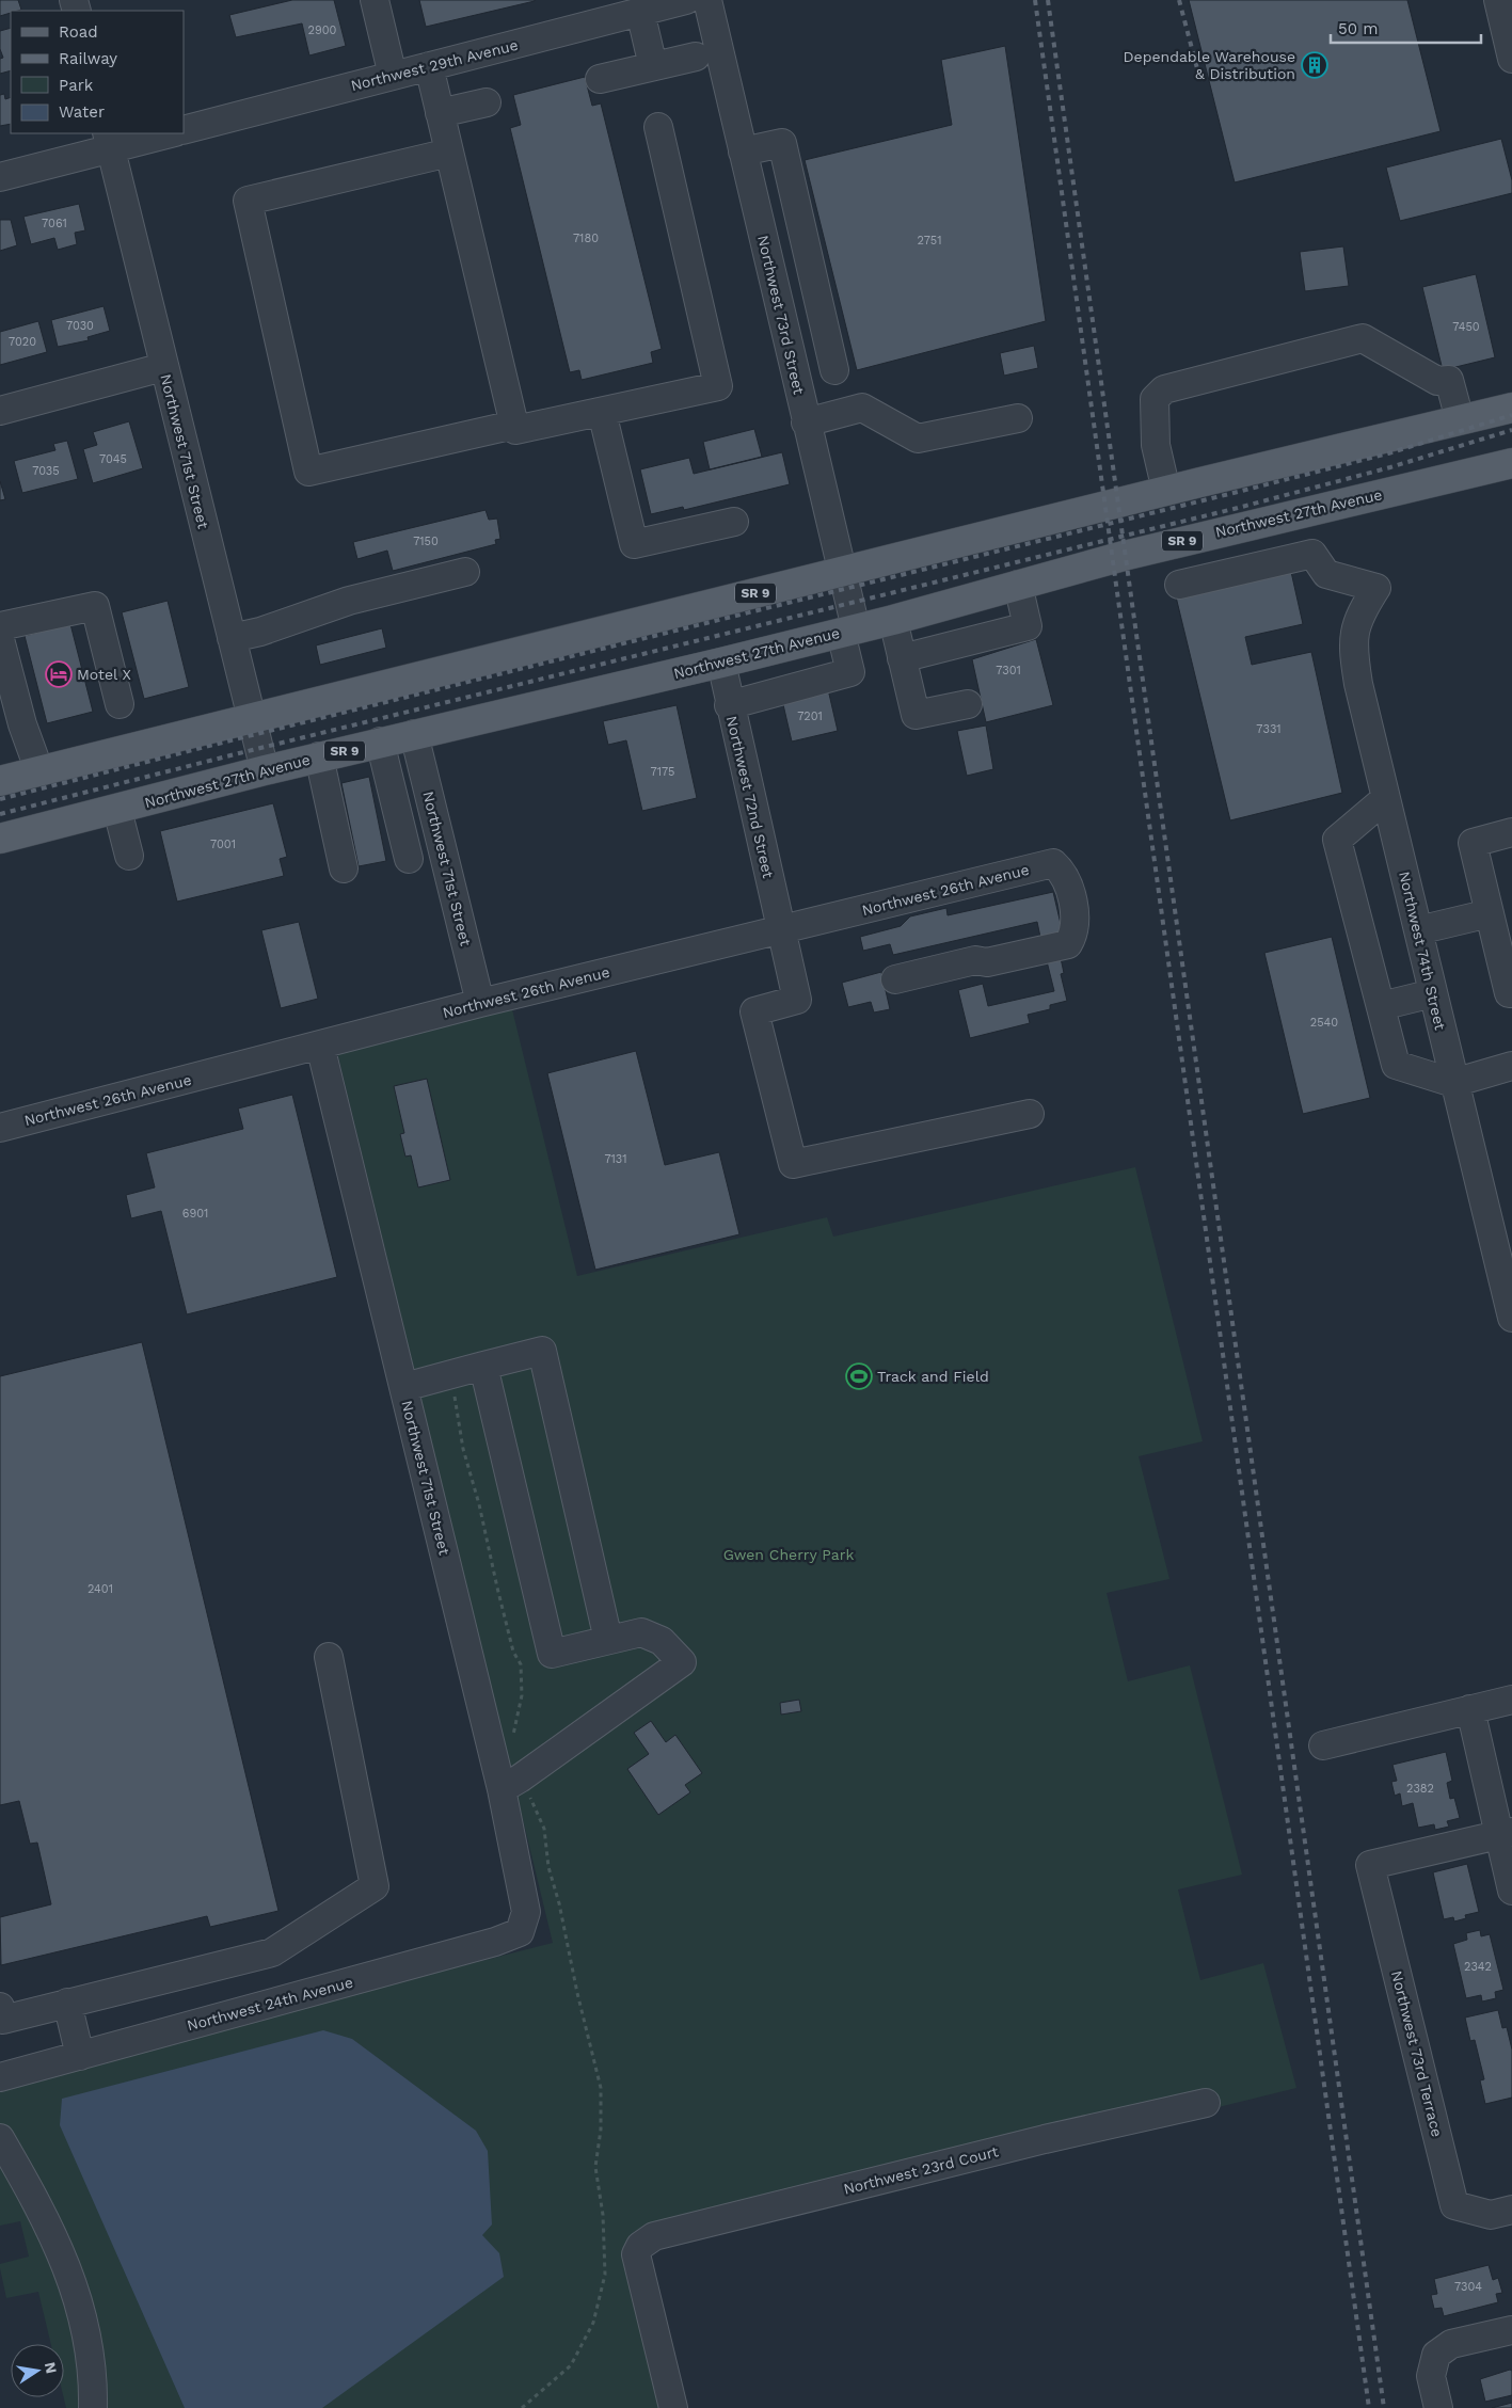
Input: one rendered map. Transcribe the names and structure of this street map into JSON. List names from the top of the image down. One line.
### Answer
{"streets":{"main road":["Northwest 27th Avenue","SR 9"],"street":["Northwest 29th Avenue","Northwest 73rd Street","Northwest 71st Street","Northwest 72nd Street","Northwest 26th Avenue","Northwest 74th Street","Northwest 24th Avenue","Northwest 73rd Terrace","Northwest 23rd Court"]},"crossings":[["Northwest 73rd Street","Northwest 27th Avenue"],["Northwest 73rd Street","SR 9"],["Northwest 73rd Street","Northwest 72nd Street"],["Northwest 71st Street","Northwest 27th Avenue"],["Northwest 71st Street","SR 9"],["Northwest 71st Street","Northwest 26th Avenue"],["Northwest 71st Street","Northwest 24th Avenue"],["Northwest 27th Avenue","Northwest 72nd Street"],["Northwest 72nd Street","Northwest 26th Avenue"]],"parks":["Gwen Cherry Park"],"places":{"building":["Dependable Warehouse & Distribution"],"hotel":["Motel X"],"sports":["Track and Field"]},"house_numbers":["2900","7061","7180","2751","7030","7450","7020","7045","7035","7150","7301","7201","7331","7175","7001","2540","7131","6901","2401","2382","2342","7304"],"legend":["Road","Railway","Park","Water"],"scale_bar":"50 m","north":"right"}
